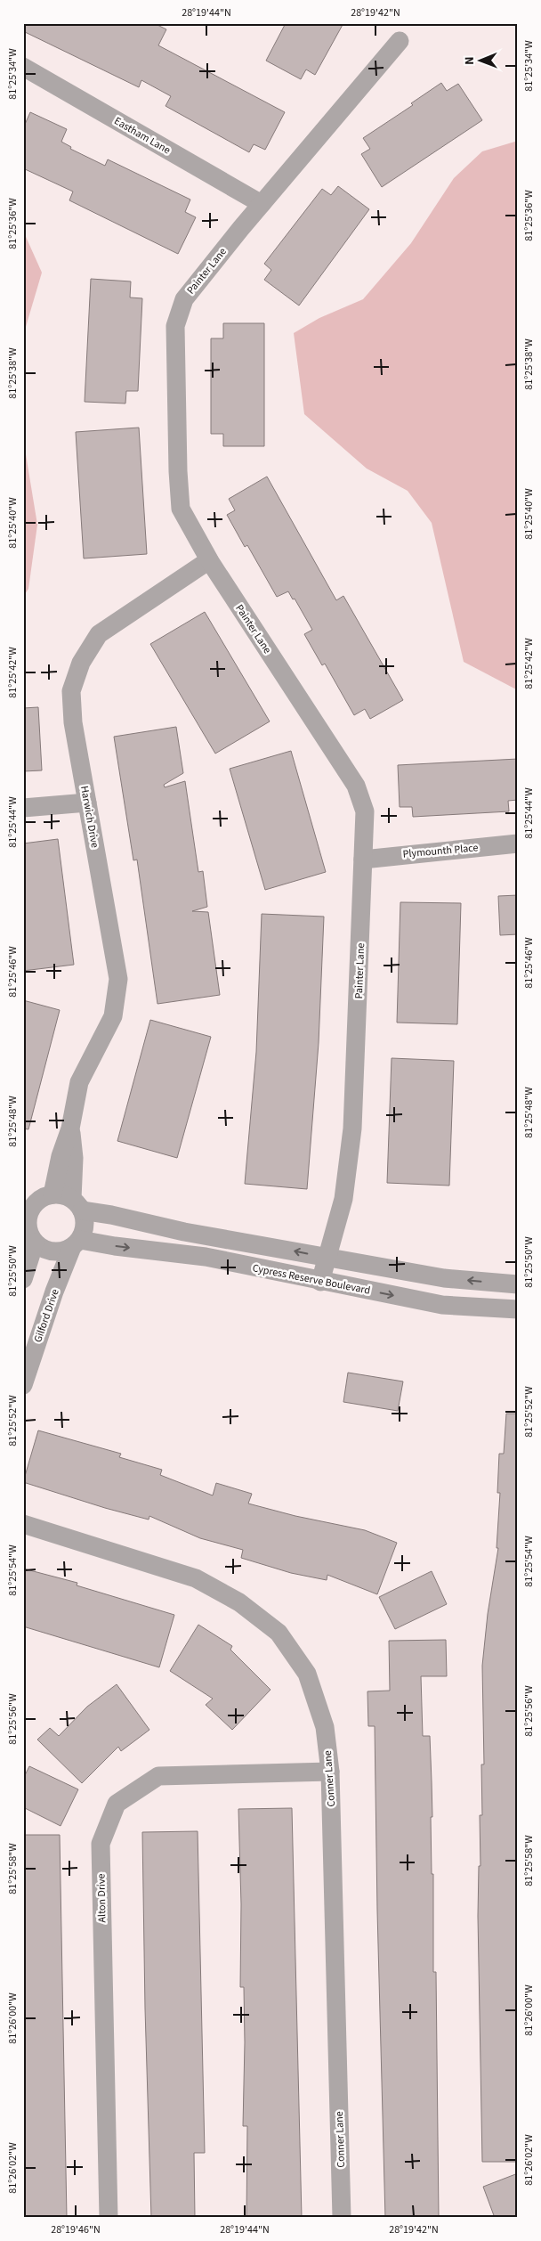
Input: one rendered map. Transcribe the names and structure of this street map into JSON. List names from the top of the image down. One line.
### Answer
{"streets":{"street":["Eastham Lane","Painter Lane","Harwich Drive","Plymounth Place","Cypress Reserve Boulevard","Gilford Drive","Conner Lane","Alton Drive"]},"crossings":[["Eastham Lane","Painter Lane"],["Painter Lane","Harwich Drive"],["Painter Lane","Plymounth Place"],["Painter Lane","Cypress Reserve Boulevard"],["Harwich Drive","Cypress Reserve Boulevard"],["Harwich Drive","Gilford Drive"],["Cypress Reserve Boulevard","Gilford Drive"],["Conner Lane","Alton Drive"]],"north":"left","coordinates":["28°19'44\"N","28°19'42\"N","81°25'34\"W","81°25'36\"W","81°25'38\"W","81°25'40\"W","81°25'42\"W","81°25'44\"W","81°25'46\"W","81°25'48\"W","81°25'50\"W","81°25'52\"W","81°25'54\"W","81°25'56\"W","81°25'58\"W","81°26'00\"W","81°26'02\"W","28°19'46\"N"]}
